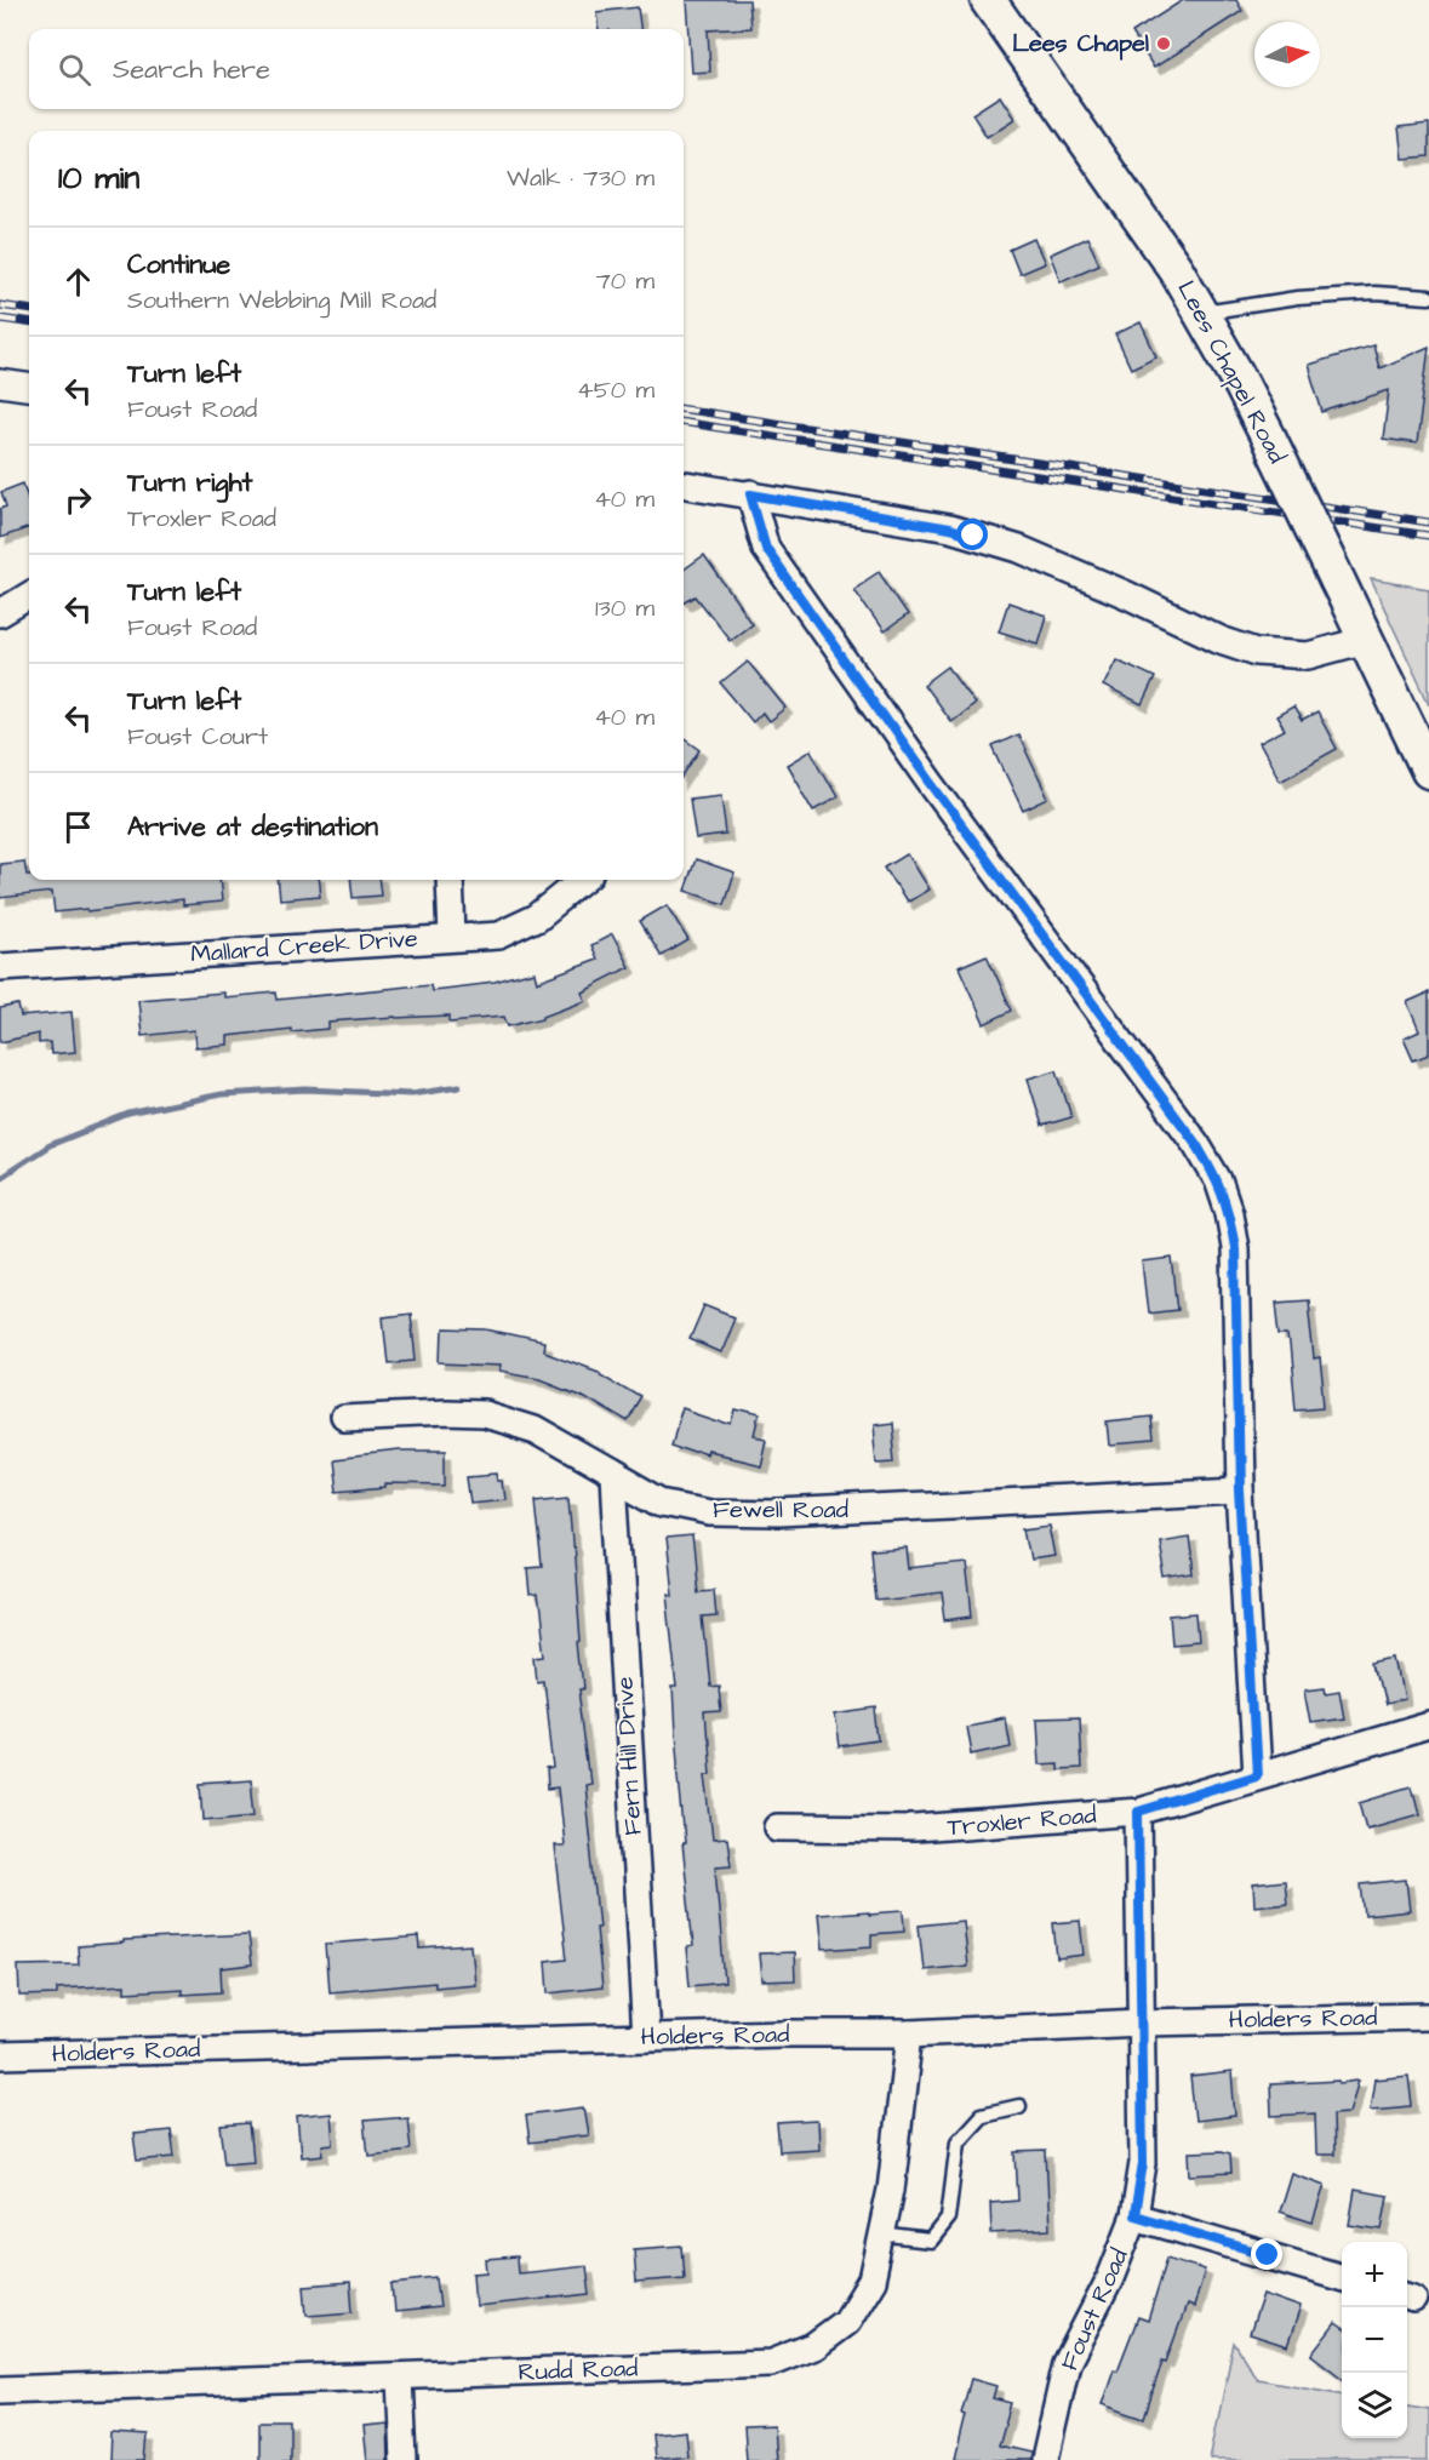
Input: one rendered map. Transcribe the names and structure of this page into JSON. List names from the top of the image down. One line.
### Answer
{"streets":{"main road":["Lees Chapel Road"],"street":["Mallard Creek Drive","Fewell Road","Fern Hill Drive","Troxler Road","Holders Road","Foust Road","Rudd Road"]},"crossings":[["Fewell Road","Fern Hill Drive"],["Fern Hill Drive","Holders Road"],["Troxler Road","Foust Road"],["Holders Road","Foust Road"],["Holders Road","Rudd Road"]],"places":["Lees Chapel"],"north":"right","page":{"search":"Search here","heading":["10 min","Walk · 730 m"],"list":[["Continue","Southern Webbing Mill Road","70 m"],["Turn left","Foust Road","450 m"],["Turn right","Troxler Road","40 m"],["Turn left","Foust Road","130 m"],["Turn left","Foust Court","40 m"],"Arrive at destination"],"map_buttons":["+","−"]}}
